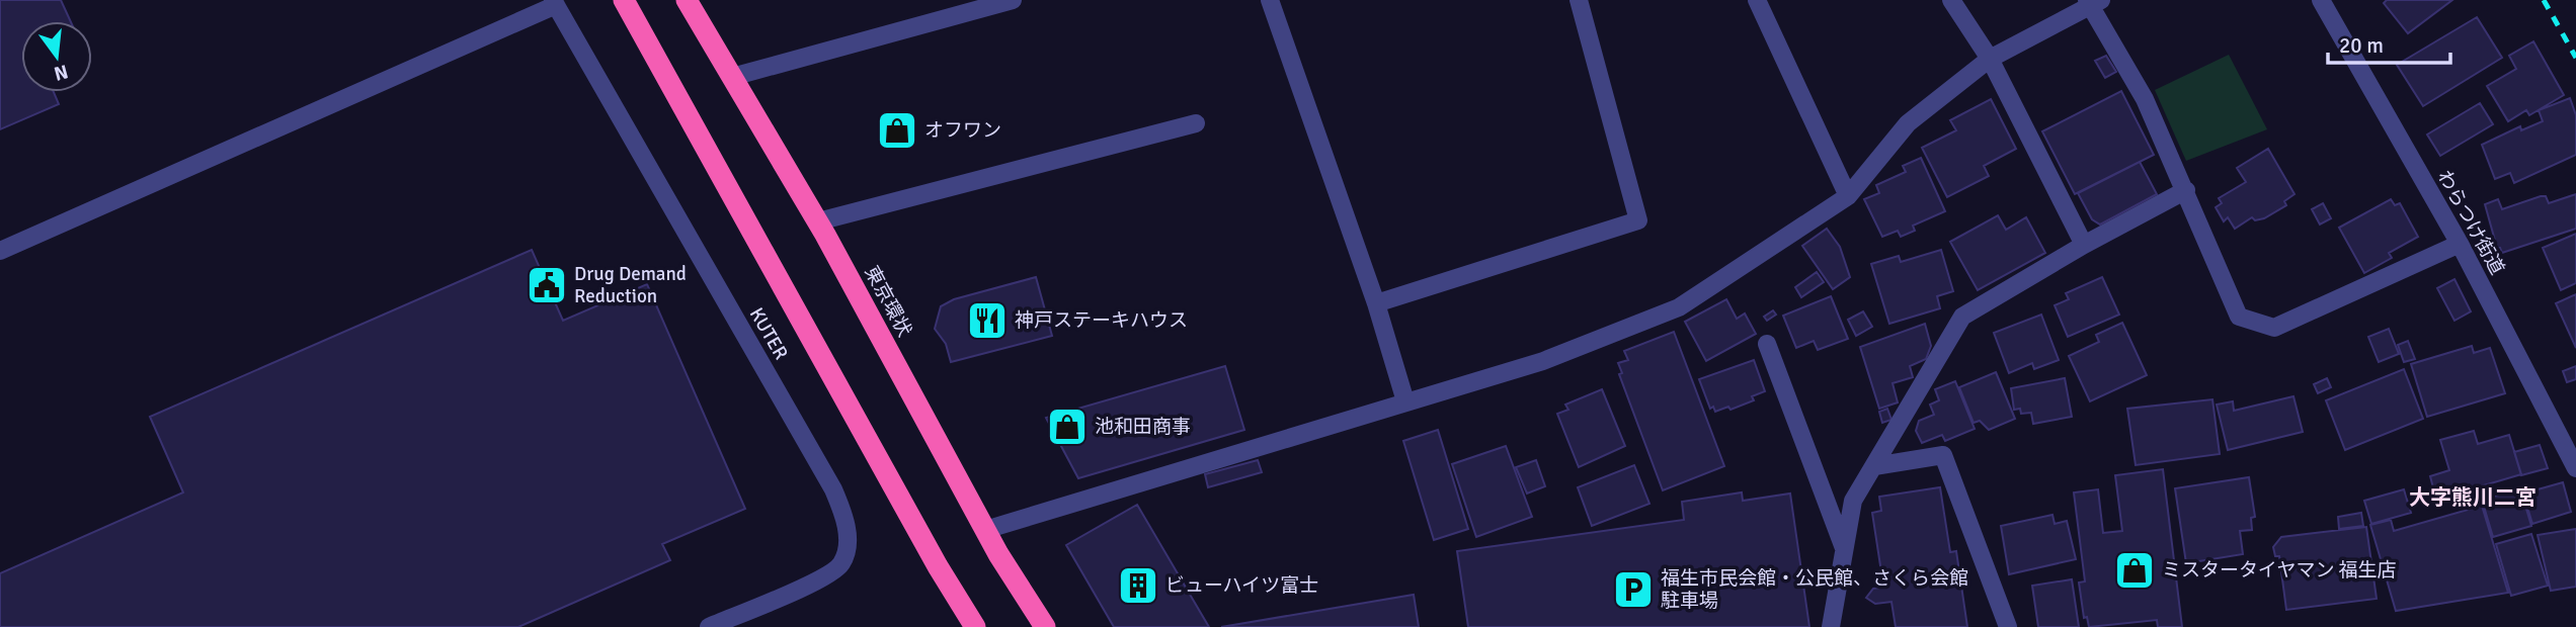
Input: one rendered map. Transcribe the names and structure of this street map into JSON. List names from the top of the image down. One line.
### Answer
{"streets":{"highway":["東京環状"],"street":["わらつけ街道","KUTER"]},"districts":["大字熊川二宮"],"places":{"shop":["オフワン","池和田商事","ミスタータイヤマン 福生店"],"public building":["Drug Demand Reduction"],"restaurant":["神戸ステーキハウス"],"building":["ビューハイツ富士"],"parking":["福生市民会館・公民館、さくら会館 駐車場"]},"scale_bar":"20 m","north":"bottom"}
